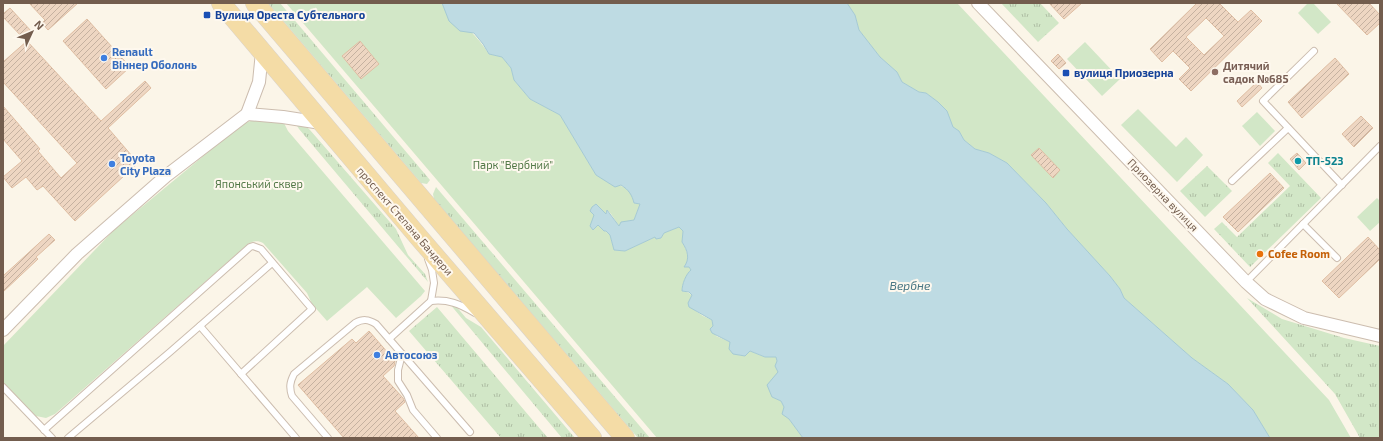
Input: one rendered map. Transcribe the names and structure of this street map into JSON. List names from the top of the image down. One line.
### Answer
{"streets":{"main road":["проспект Степана Бандери"],"street":["Приозерна вулиця"]},"water":["Вербне"],"parks":["Парк \"Вербний\"","Японський сквер"],"places":{"transit":["Вулиця Ореста Субтельного","вулиця Приозерна"],"other":["Renault Віннер Оболонь","Дитячий садок №685","ТП-523","Toyota City Plaza","Cofee Room","Автосоюз"]},"north":"top right"}
